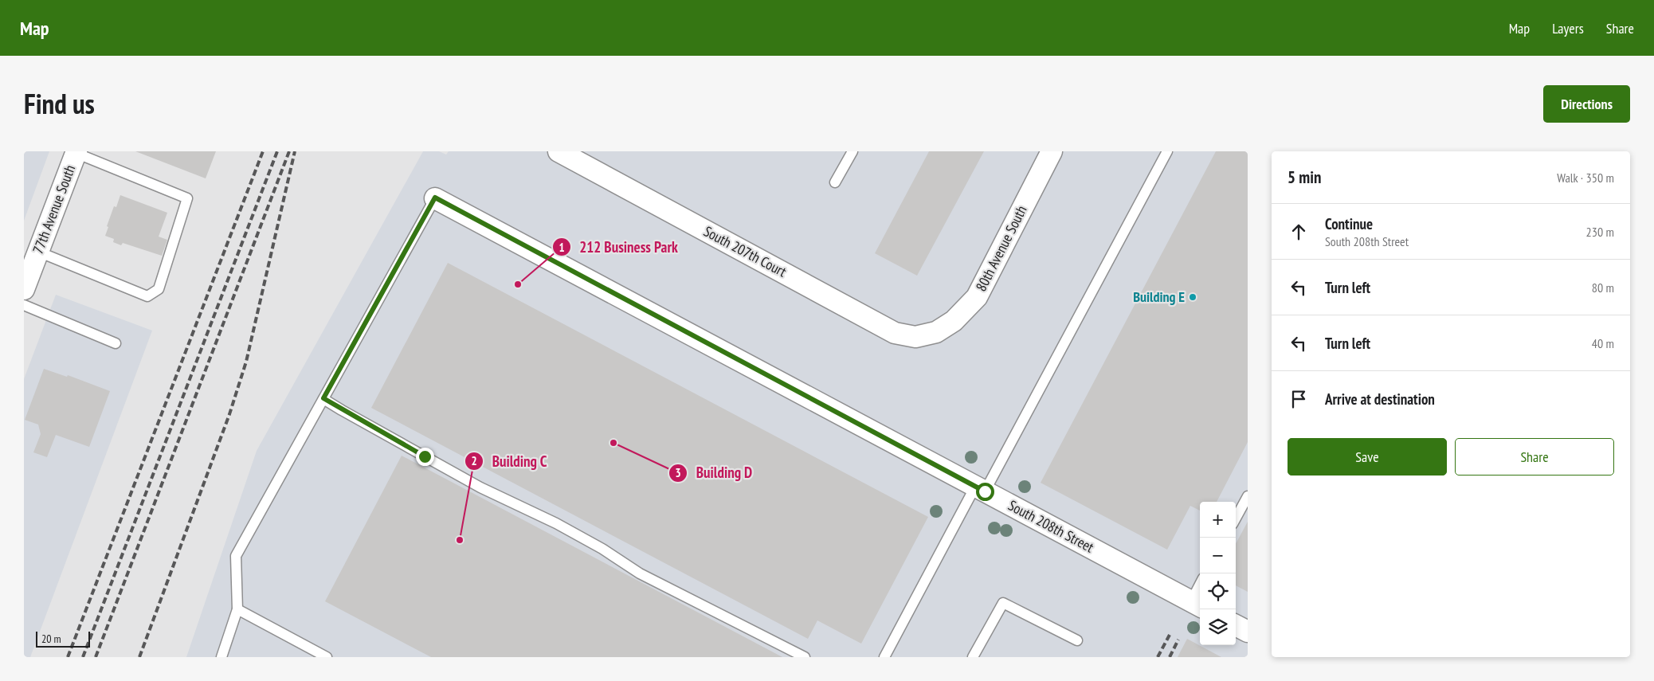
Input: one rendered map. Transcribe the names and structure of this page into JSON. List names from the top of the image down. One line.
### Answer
{"streets":{"street":["77th Avenue South","80th Avenue South","South 207th Court","South 208th Street"]},"crossings":[["80th Avenue South","South 207th Court"]],"places":["212 Business Park","Building E","Building D","Building C"],"scale_bar":"20 m","page":{"header":"Map","nav":["Map","Layers","Share"],"title":"Find us","buttons":["Directions",["Save","Share"]],"heading":["5 min","Walk · 350 m"],"list":[["Continue","South 208th Street","230 m"],["Turn left","80 m"],["Turn left","40 m"],"Arrive at destination"],"map_buttons":["+","−"],"scale":"20 m"}}
